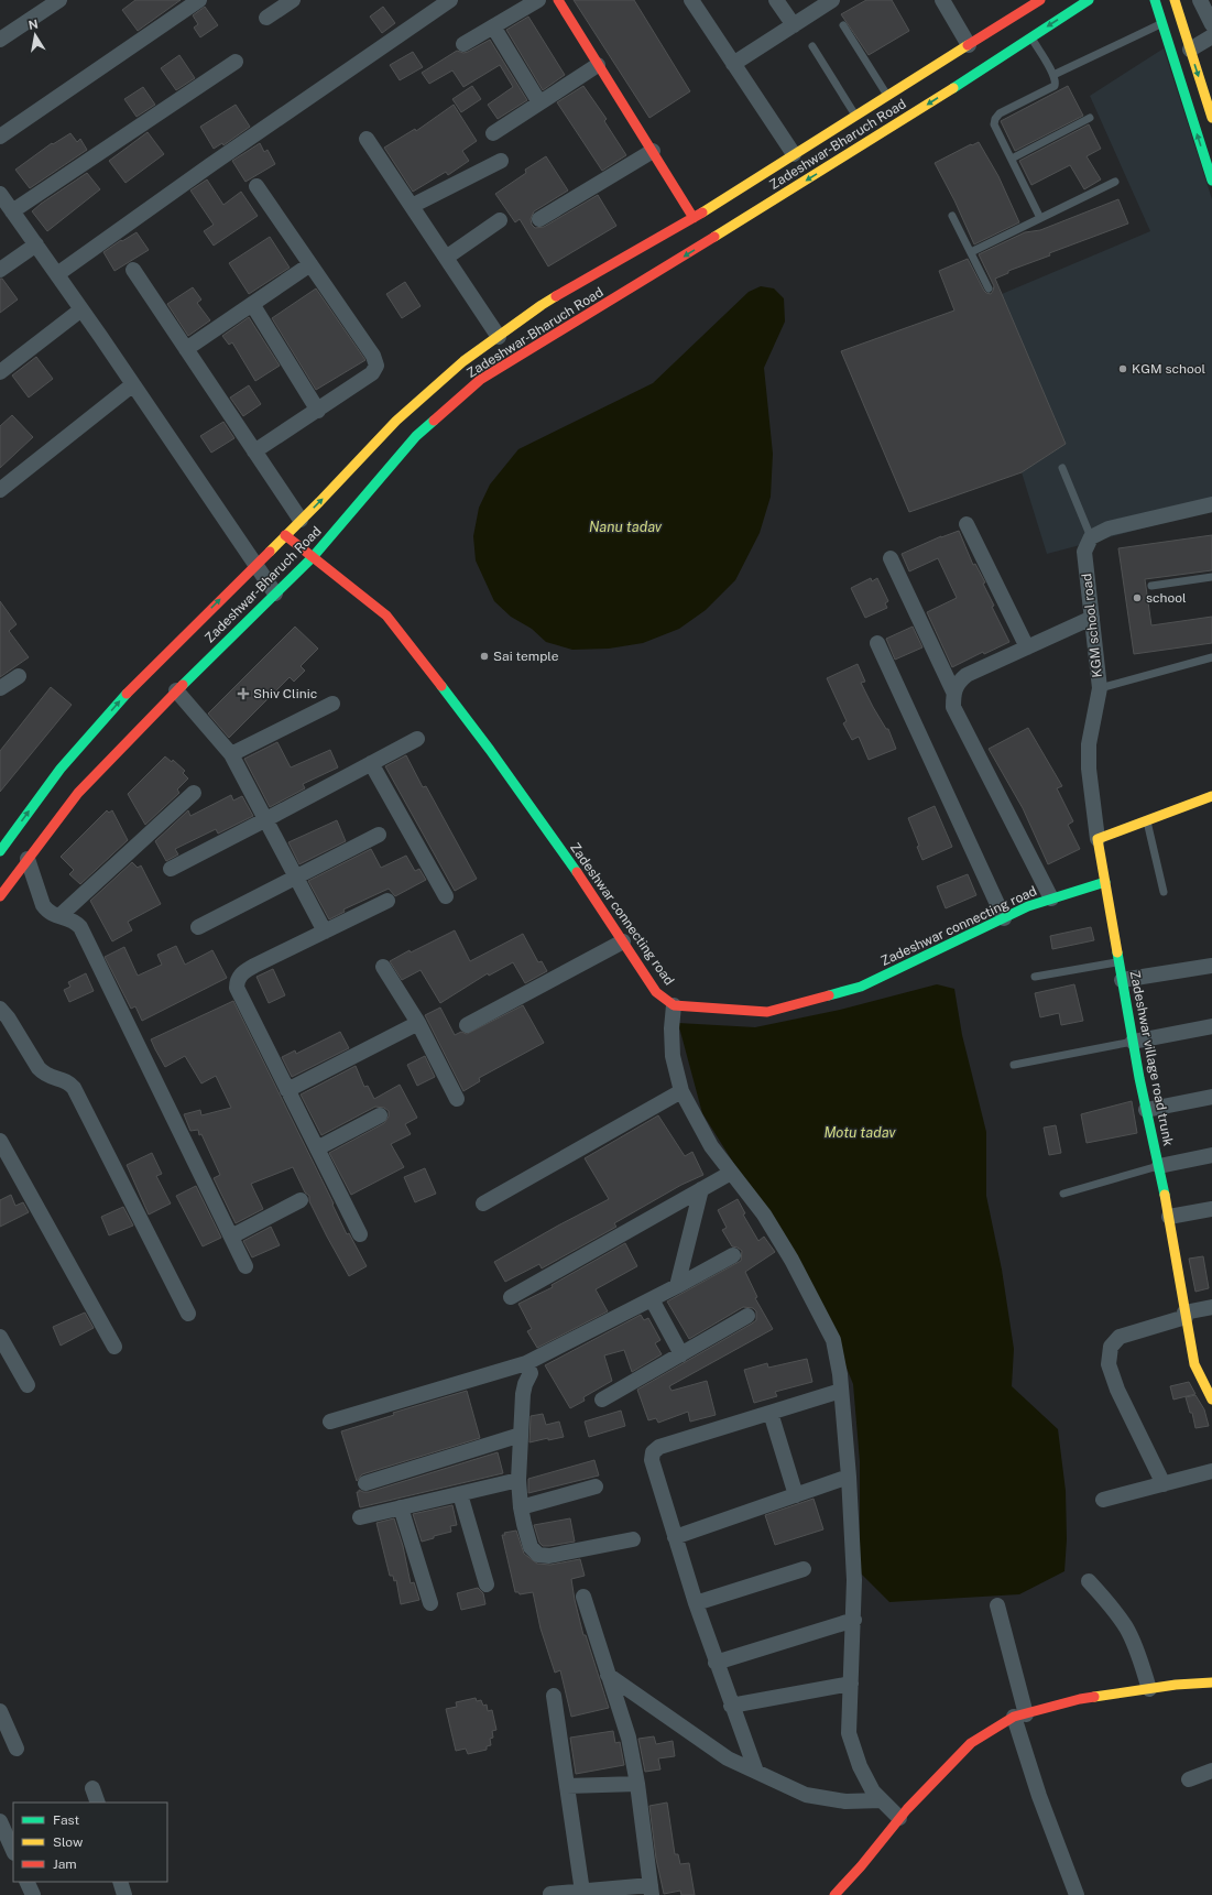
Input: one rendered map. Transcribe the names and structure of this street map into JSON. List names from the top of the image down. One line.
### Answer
{"streets":{"street":["Zadeshwar-Bharuch Road","KGM school road","Zadeshwar connecting road","Zadeshwar village road trunk"]},"crossings":[["Zadeshwar-Bharuch Road","Zadeshwar connecting road"],["KGM school road","Zadeshwar village road trunk"],["Zadeshwar connecting road","Zadeshwar village road trunk"]],"water":["Nanu tadav","Motu tadav"],"places":{"other":["KGM school","school","Sai temple"],"health":["Shiv Clinic"]},"legend":["Fast","Slow","Jam"],"north":"top"}
